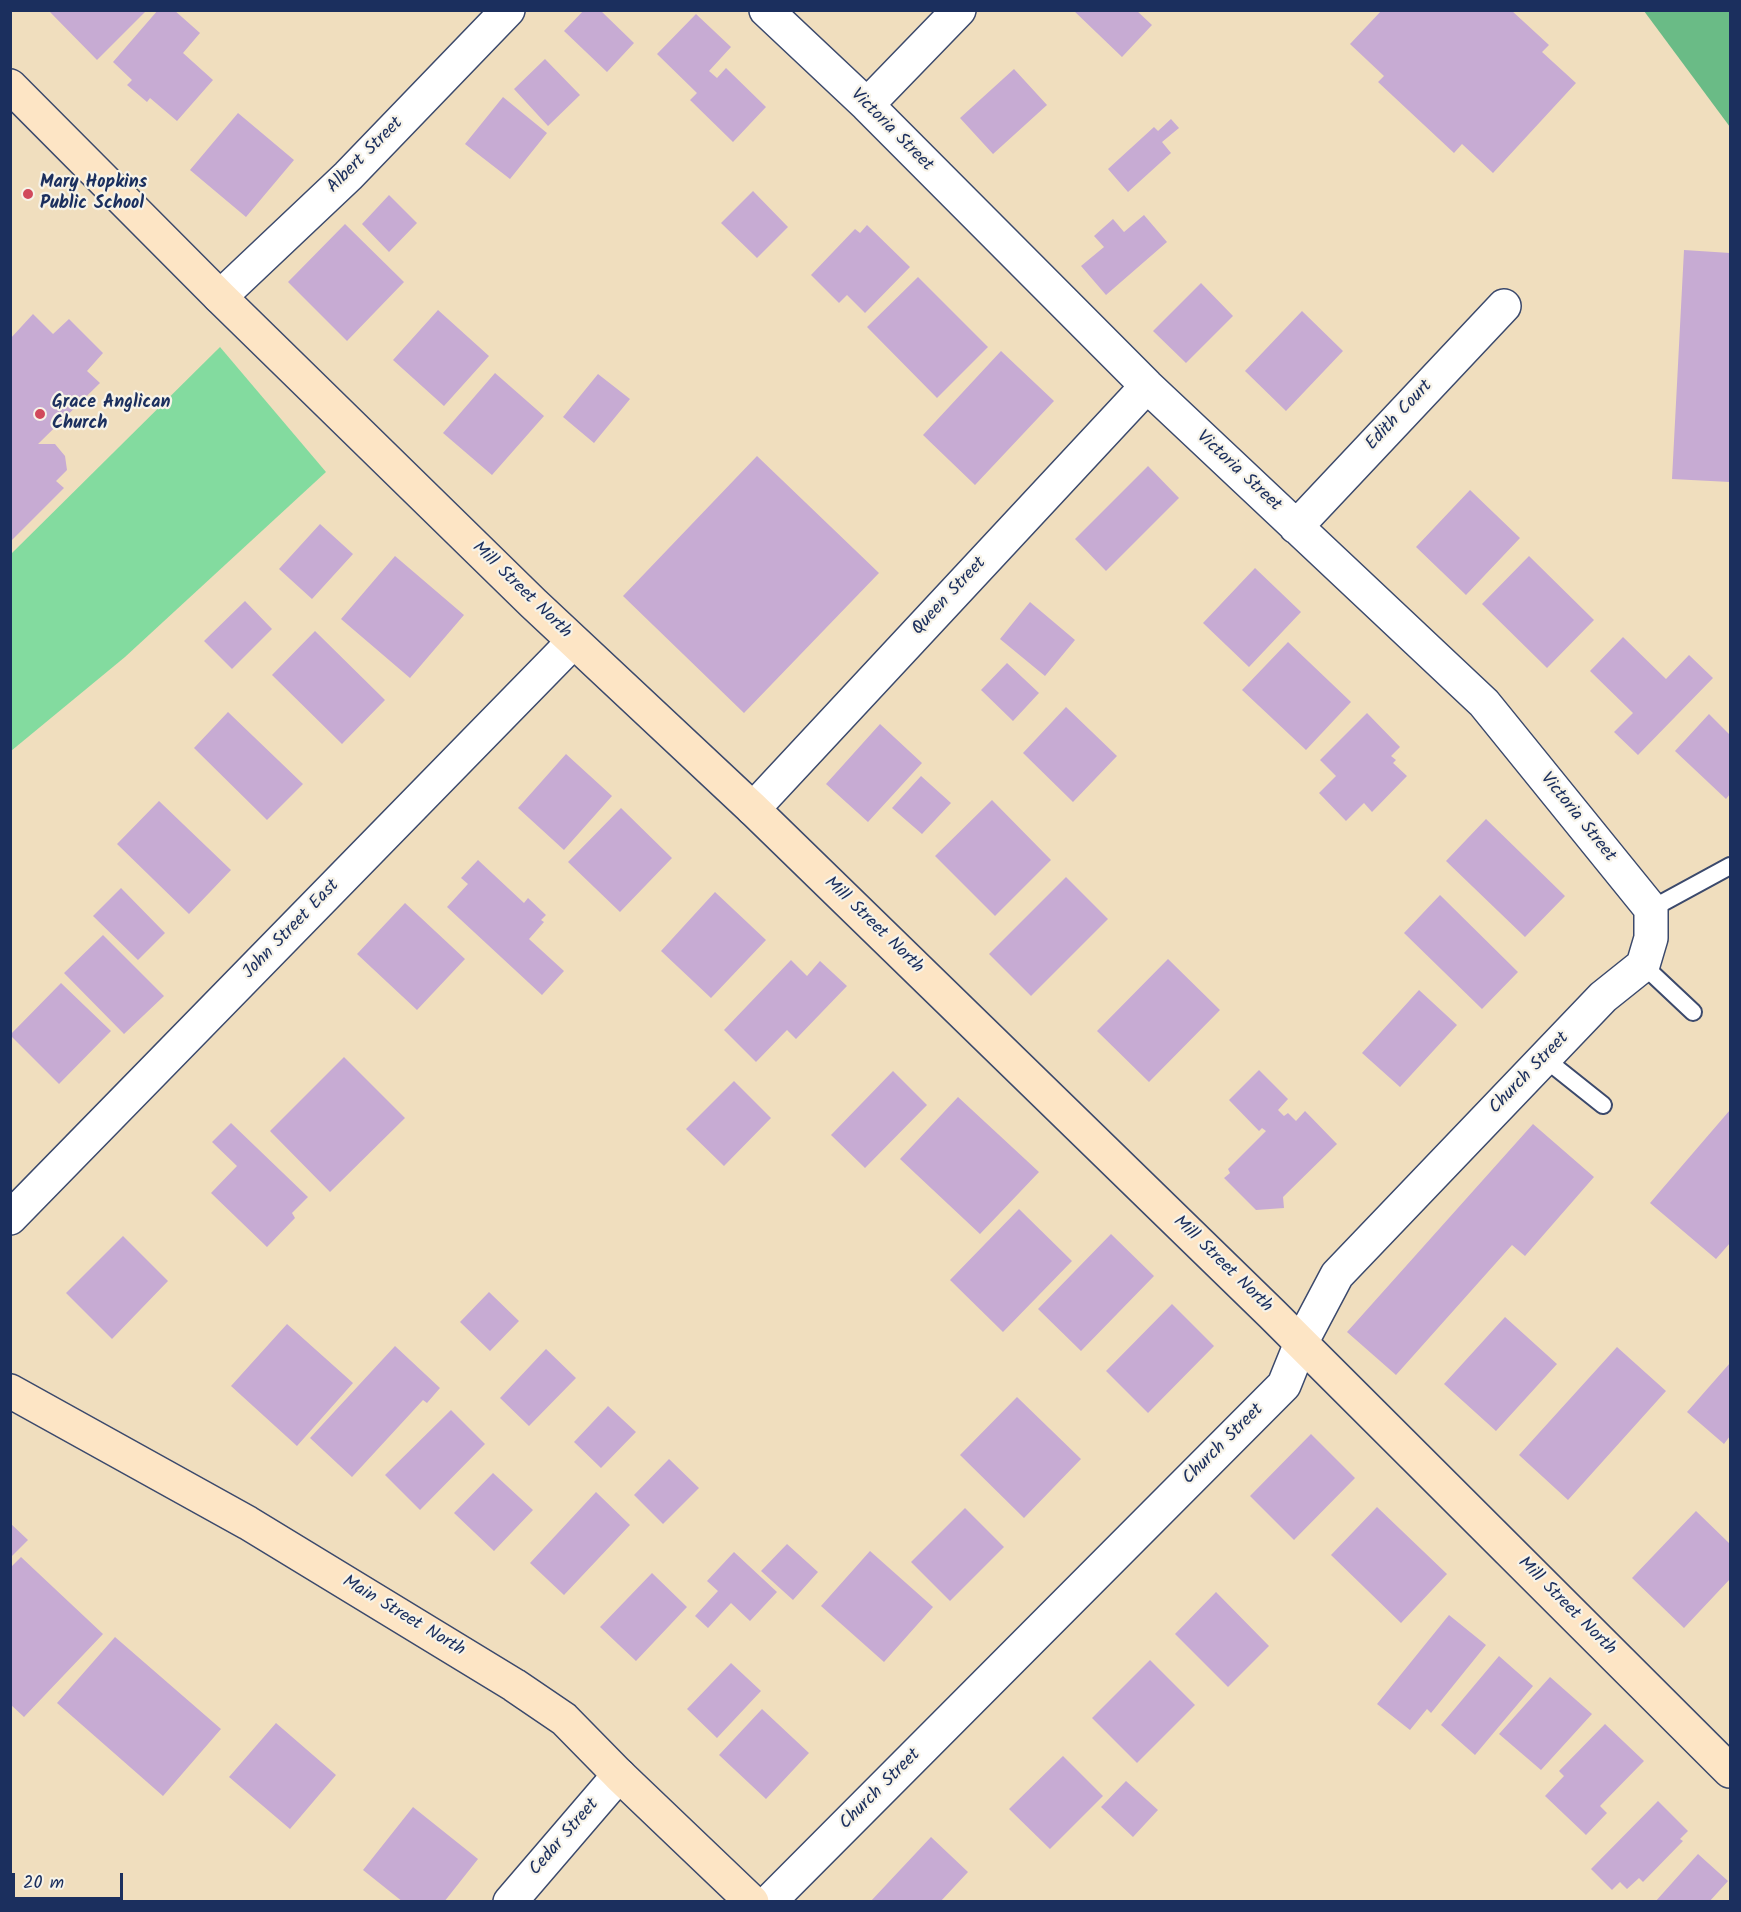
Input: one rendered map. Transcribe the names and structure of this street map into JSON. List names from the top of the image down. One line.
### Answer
{"streets":{"main road":["Mill Street North","Main Street North"],"street":["Victoria Street","Albert Street","Edith Court","Queen Street","John Street East","Church Street","Cedar Street"]},"crossings":[["Victoria Street","Edith Court"],["Victoria Street","Queen Street"],["Albert Street","Mill Street North"],["Mill Street North","Queen Street"],["Mill Street North","John Street East"],["Mill Street North","Church Street"],["Main Street North","Cedar Street"]],"places":["Mary Hopkins Public School","Grace Anglican Church"],"scale_bar":"20 m"}
